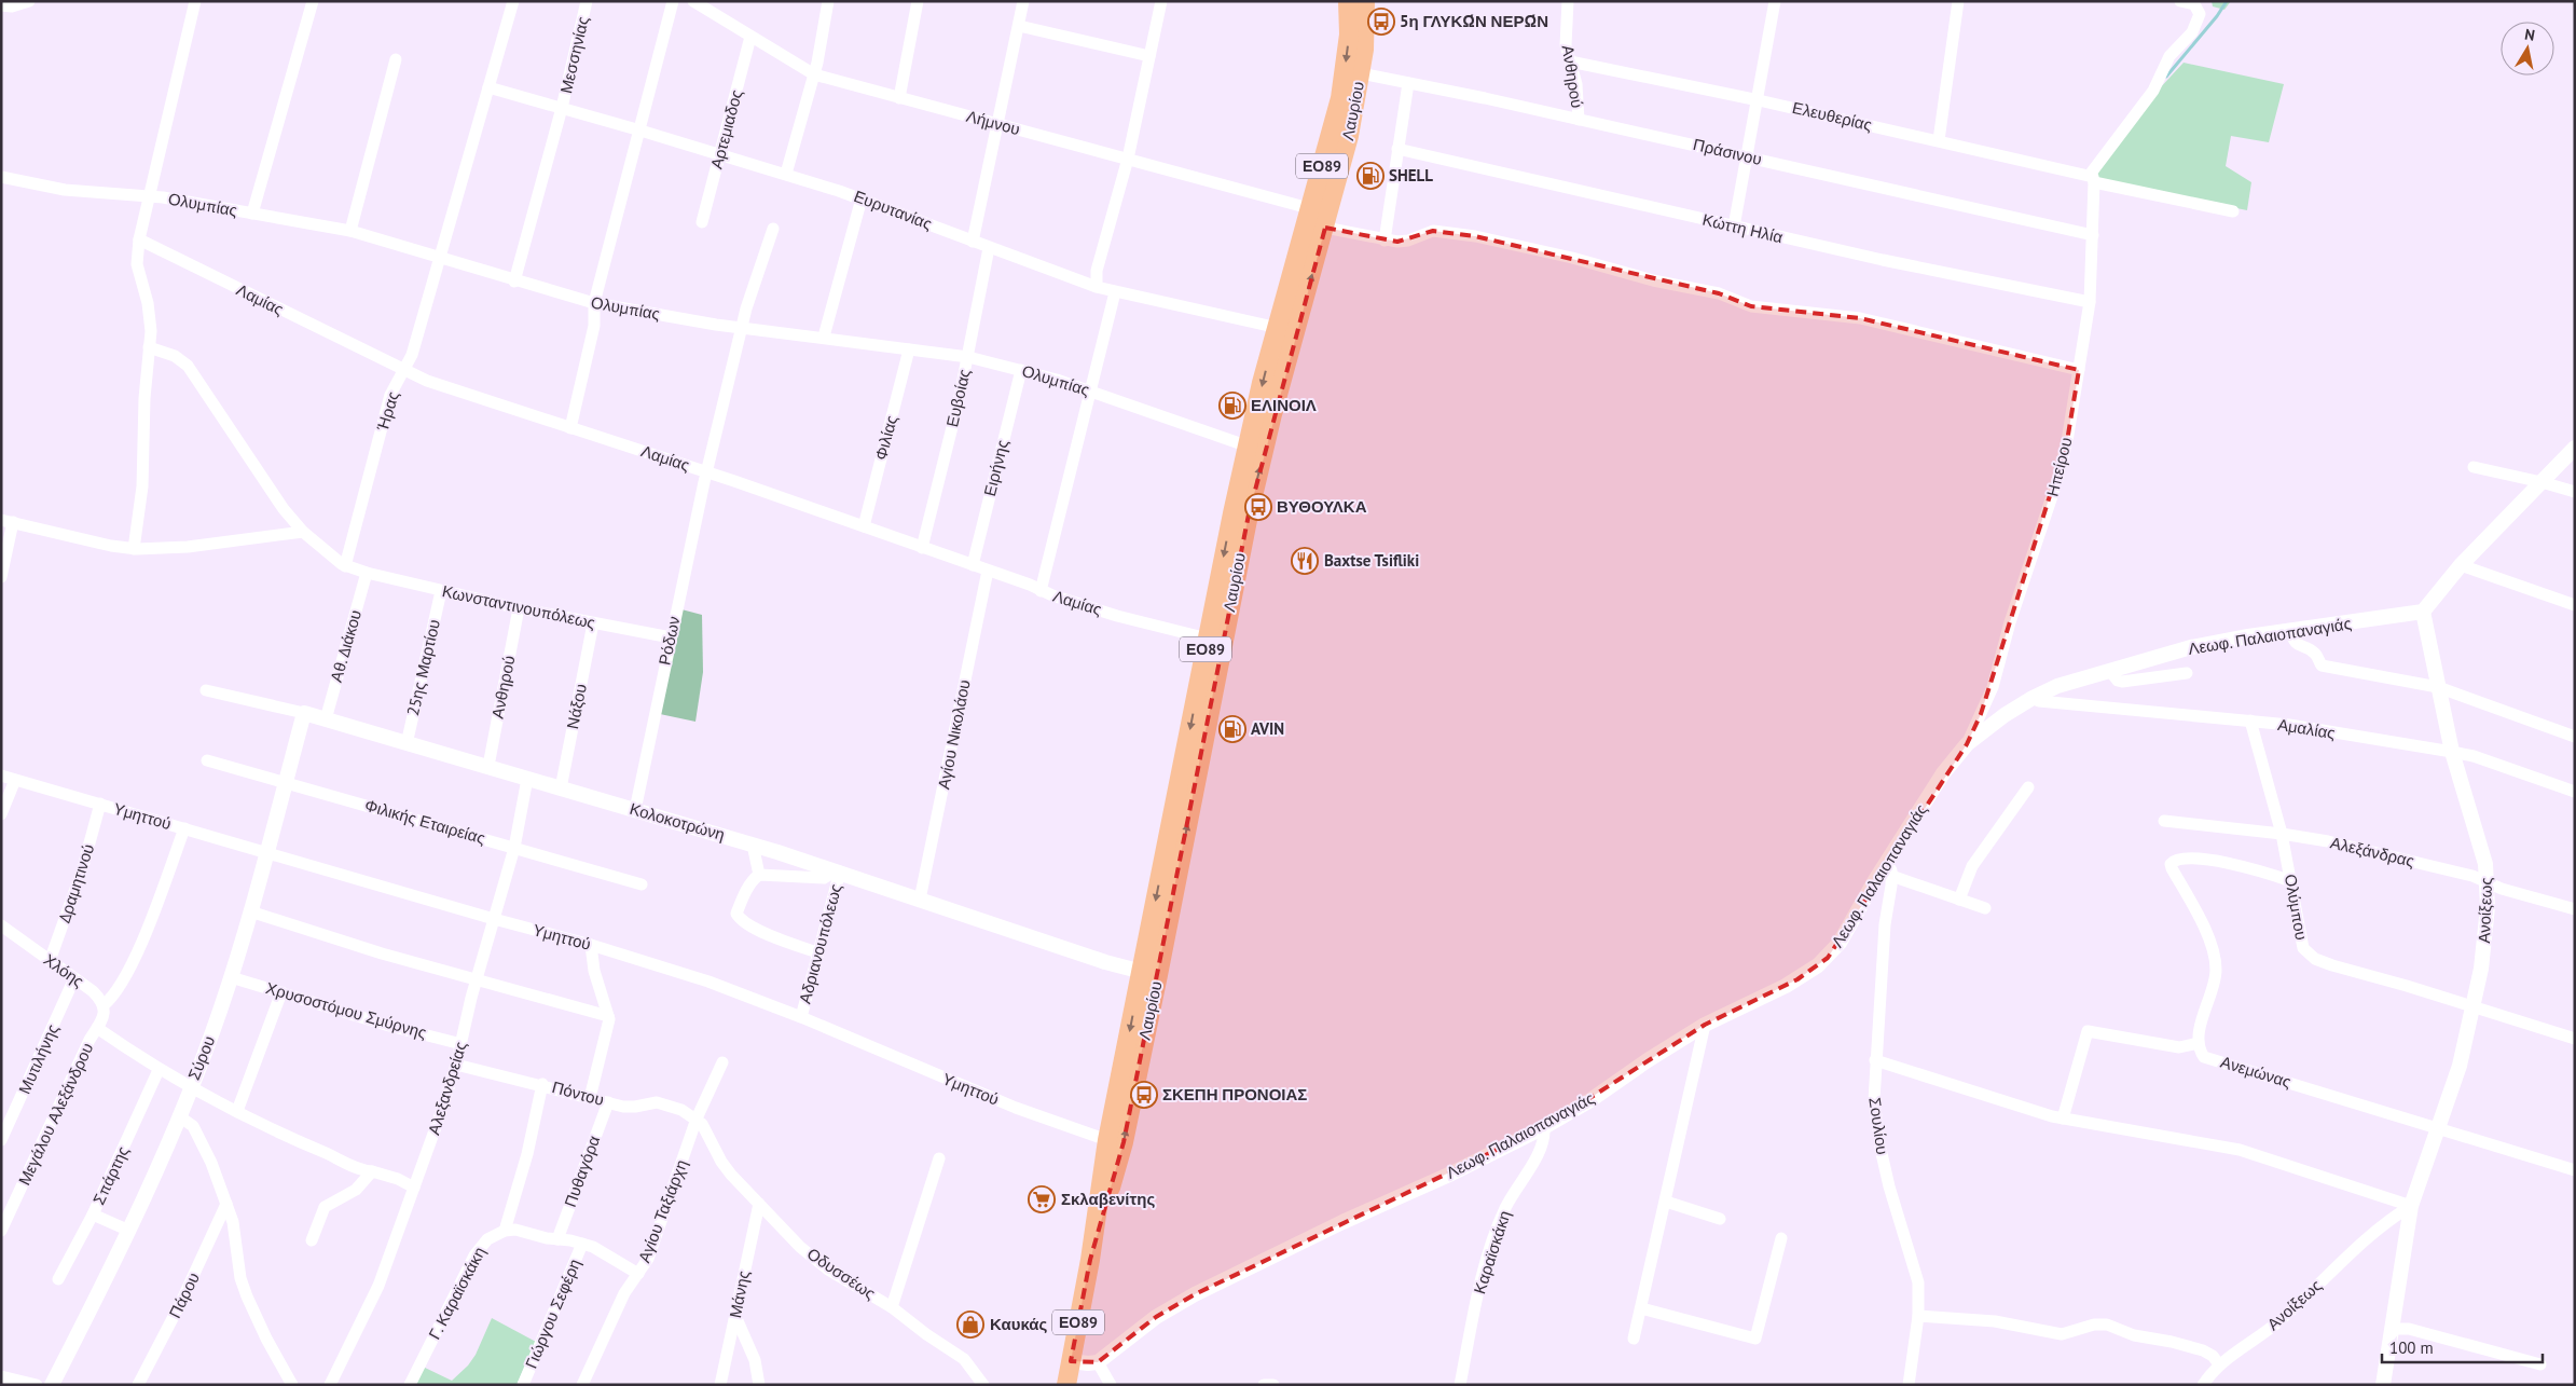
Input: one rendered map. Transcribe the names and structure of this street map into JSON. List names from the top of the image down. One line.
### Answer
{"streets":{"main road":["Λαυρίου","ΕΟ89"],"street":["Μεσσηνίας","Ανθηρού","Ελευθερίας","Λήμνου","Αρτεμιαδος","Πράσινου","Ολυμπίας","Ευρυτανίας","Κώττη Ηλία","Λαμίας","Ευβοίας","Ήρας","Φιλίας","Ηπείρου","Ειρήνης","Κωνσταντινουπόλεως","Λεωφ. Παλαιοπαναγιάς","Ρόδων","Αθ. Διάκου","25ης Μαρτίου","Νάξου","Αμαλίας","Αγίου Νικολάου","Υμηττού","Φιλικής Εταιρείας","Κολοκοτρώνη","Αλεξάνδρας","Δραμητινού","Ολύμπου","Ανοίξεως","Αδριανουπόλεως","Χλόης","Χρυσοστόμου Σμύρνης","Σύρου","Μυτιλήνης","Ανεμώνας","Αλεξανδρείας","Πόντου","Μεγάλου Αλεξάνδρου","Σουλίου","Πυθαγόρα","Σπάρτης","Αγίου Ταξιάρχη","Καραϊσκάκη","Οδυσσέως","Γ. Καραϊσκάκη","Μάνης","Πάρου","Γιώργου Σεφέρη"]},"crossings":[["Μεσσηνίας","Ολυμπίας"],["Μεσσηνίας","Ευρυτανίας"],["Ανθηρού","Ελευθερίας"],["Ανθηρού","Πράσινου"],["Ανθηρού","Κωνσταντινουπόλεως"],["Ανθηρού","Κολοκοτρώνη"],["Λαυρίου","Λήμνου"],["Λαυρίου","Πράσινου"],["Λαυρίου","Ολυμπίας"],["Λαυρίου","Ευρυτανίας"],["Λαυρίου","Λαμίας"],["Λαυρίου","Υμηττού"],["Λαυρίου","Κολοκοτρώνη"],["Ελευθερίας","Ηπείρου"],["Λήμνου","Αρτεμιαδος"],["Αρτεμιαδος","Ευρυτανίας"],["Πράσινου","Ηπείρου"],["Ολυμπίας","Ευβοίας"],["Ολυμπίας","Ήρας"],["Ολυμπίας","Φιλίας"],["Ολυμπίας","Ειρήνης"],["Ολυμπίας","Ρόδων"],["Ευρυτανίας","Ευβοίας"],["Ευρυτανίας","Ήρας"],["Κώττη Ηλία","Ηπείρου"],["Λαμίας","Ευβοίας"],["Λαμίας","Ήρας"],["Λαμίας","Φιλίας"],["Λαμίας","Ειρήνης"],["Λαμίας","Ρόδων"],["Λαμίας","Αγίου Νικολάου"],["Ήρας","Κωνσταντινουπόλεως"],["Ηπείρου","Λεωφ. Παλαιοπαναγιάς"],["Κωνσταντινουπόλεως","Ρόδων"],["Κωνσταντινουπόλεως","Αθ. Διάκου"],["Κωνσταντινουπόλεως","25ης Μαρτίου"],["Κωνσταντινουπόλεως","Νάξου"],["Λεωφ. Παλαιοπαναγιάς","Αμαλίας"],["Λεωφ. Παλαιοπαναγιάς","Ανοίξεως"],["Λεωφ. Παλαιοπαναγιάς","Σουλίου"],["Λεωφ. Παλαιοπαναγιάς","Καραϊσκάκη"],["Ρόδων","Κολοκοτρώνη"],["Αθ. Διάκου","Κολοκοτρώνη"],["25ης Μαρτίου","Κολοκοτρώνη"],["Νάξου","Κολοκοτρώνη"],["Αμαλίας","Ολύμπου"],["Αμαλίας","Ανοίξεως"],["Αγίου Νικολάου","Κολοκοτρώνη"],["Υμηττού","Δραμητινού"],["Υμηττού","Αδριανουπόλεως"],["Υμηττού","Σύρου"],["Υμηττού","Αλεξανδρείας"],["Φιλικής Εταιρείας","Σύρου"],["Φιλικής Εταιρείας","Αλεξανδρείας"],["Κολοκοτρώνη","Αδριανουπόλεως"],["Κολοκοτρώνη","Σύρου"],["Κολοκοτρώνη","Αλεξανδρείας"],["Αλεξάνδρας","Ολύμπου"],["Αλεξάνδρας","Ανοίξεως"],["Δραμητινού","Χλόης"],["Ολύμπου","Ανοίξεως"],["Ανοίξεως","Ανεμώνας"],["Χλόης","Μυτιλήνης"],["Χρυσοστόμου Σμύρνης","Σύρου"],["Χρυσοστόμου Σμύρνης","Αλεξανδρείας"],["Αλεξανδρείας","Πόντου"],["Πόντου","Πυθαγόρα"],["Πόντου","Αγίου Ταξιάρχη"],["Πόντου","Οδυσσέως"],["Αγίου Ταξιάρχη","Οδυσσέως"],["Οδυσσέως","Μάνης"]],"places":{"bus stop":["5η ΓΛΥΚΏΝ ΝΕΡΏΝ","ΒΥΘΟΥΛΚΑ","ΣΚΕΠΗ ΠΡΟΝΟΙΑΣ"],"fuel station":["SHELL","ΕΛΙΝΟΙΛ","AVIN"],"restaurant":["Baxtse Tsifliki"],"supermarket":["Σκλαβενίτης"],"shop":["Καυκάς"]},"scale_bar":"100 m","north":"top"}
